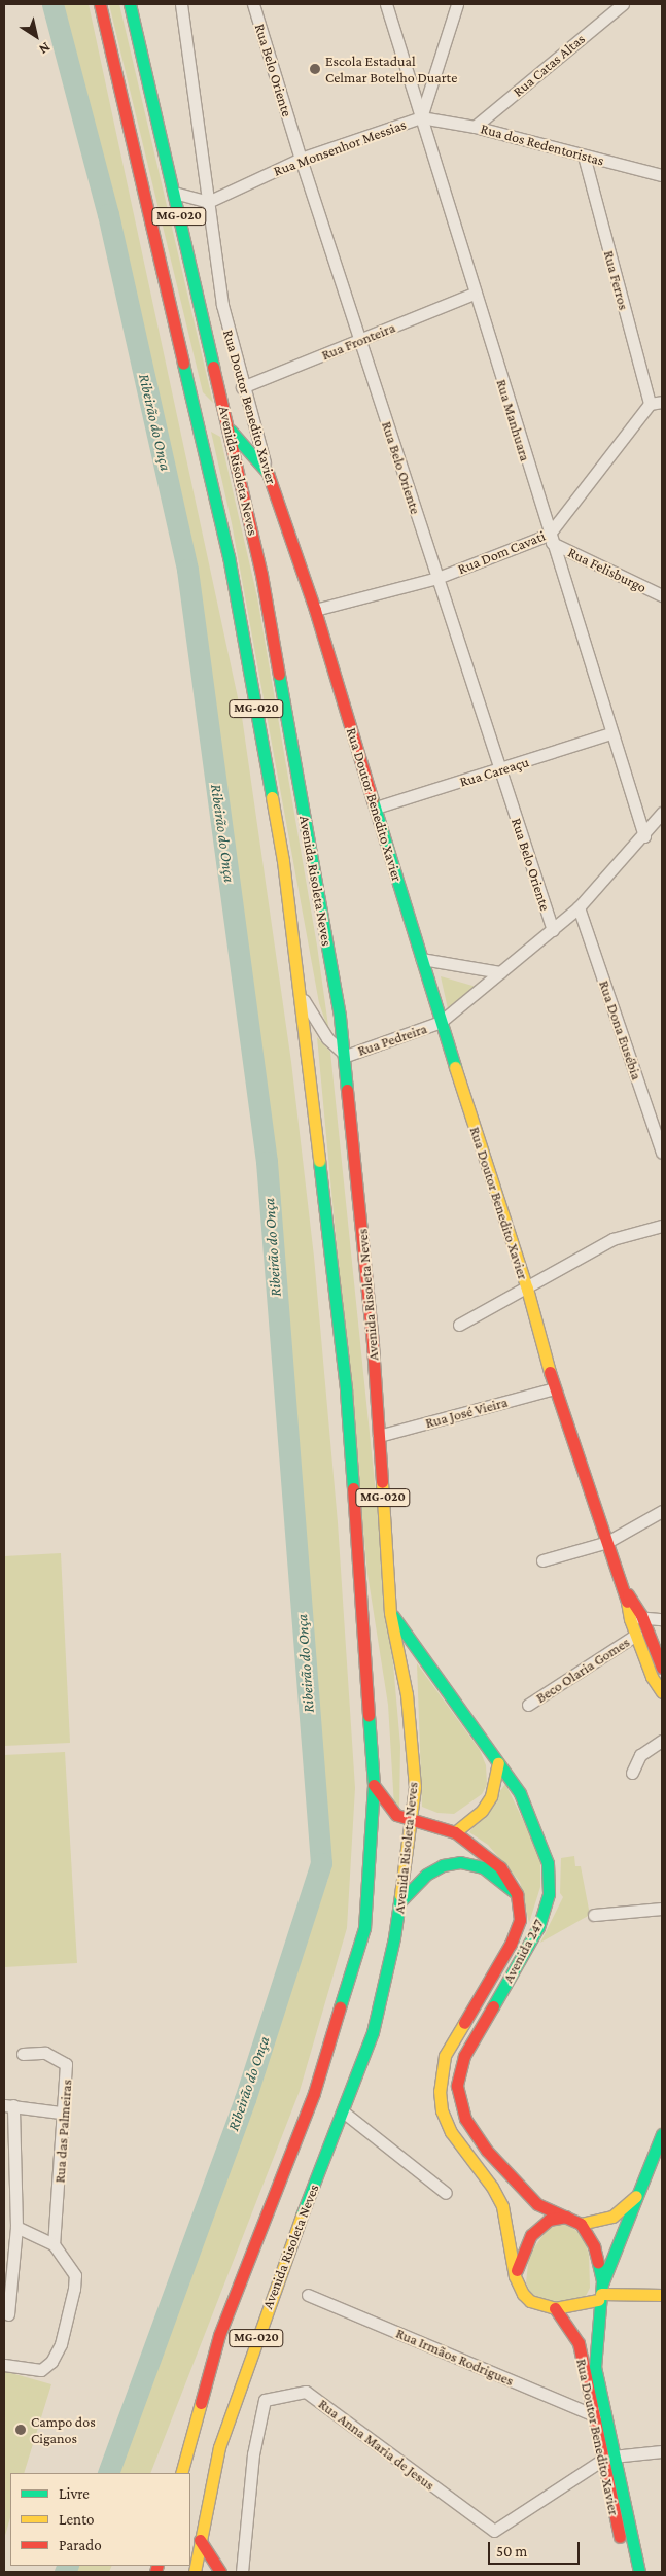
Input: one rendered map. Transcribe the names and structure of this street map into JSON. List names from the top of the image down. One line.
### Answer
{"streets":{"main road":["MG-020","Rua Doutor Benedito Xavier","Avenida Risoleta Neves","Avenida 247"],"street":["Rua Catas Altas","Rua Belo Oriente","Rua dos Redentoristas","Rua Monsenhor Messias","Rua Ferros","Rua Fronteira","Rua Manhuara","Rua Dom Cavati","Rua Felisburgo","Rua Careaçu","Rua Dona Eusébia","Rua Pedreira","Rua José Vieira","Beco Olaria Gomes","Rua das Palmeiras","Rua Irmãos Rodrigues","Rua Anna Maria de Jesus"]},"crossings":[["Rua Catas Altas","Rua dos Redentoristas"],["Rua Belo Oriente","Rua Monsenhor Messias"],["Rua Belo Oriente","Rua Fronteira"],["Rua Belo Oriente","Rua Dom Cavati"],["Rua Belo Oriente","Rua Careaçu"],["Rua Belo Oriente","Rua Pedreira"],["Rua dos Redentoristas","Rua Monsenhor Messias"],["Rua dos Redentoristas","Rua Ferros"],["Rua dos Redentoristas","Rua Manhuara"],["Rua Monsenhor Messias","Rua Doutor Benedito Xavier"],["Rua Monsenhor Messias","Rua Manhuara"],["Rua Ferros","Rua Dom Cavati"],["Rua Fronteira","Rua Doutor Benedito Xavier"],["Rua Fronteira","Rua Manhuara"],["Rua Doutor Benedito Xavier","Rua Dom Cavati"],["Rua Doutor Benedito Xavier","Rua Careaçu"],["Rua Doutor Benedito Xavier","Rua Pedreira"],["Rua Doutor Benedito Xavier","Rua José Vieira"],["Rua Doutor Benedito Xavier","Beco Olaria Gomes"],["Rua Doutor Benedito Xavier","Avenida 247"],["Rua Doutor Benedito Xavier","Rua Irmãos Rodrigues"],["Rua Doutor Benedito Xavier","Rua Anna Maria de Jesus"],["Rua Manhuara","Rua Dom Cavati"],["Rua Manhuara","Rua Felisburgo"],["Rua Manhuara","Rua Careaçu"],["Rua Manhuara","Rua Pedreira"],["Avenida Risoleta Neves","Rua Pedreira"],["Avenida Risoleta Neves","Rua José Vieira"],["Avenida Risoleta Neves","Avenida 247"],["Rua Dom Cavati","Rua Felisburgo"],["Rua Dona Eusébia","Rua Pedreira"]],"water":["Ribeirão do Onça"],"places":["Escola Estadual Celmar Botelho Duarte","Campo dos Ciganos"],"legend":["Livre","Lento","Parado"],"scale_bar":"50 m","north":"bottom right"}
